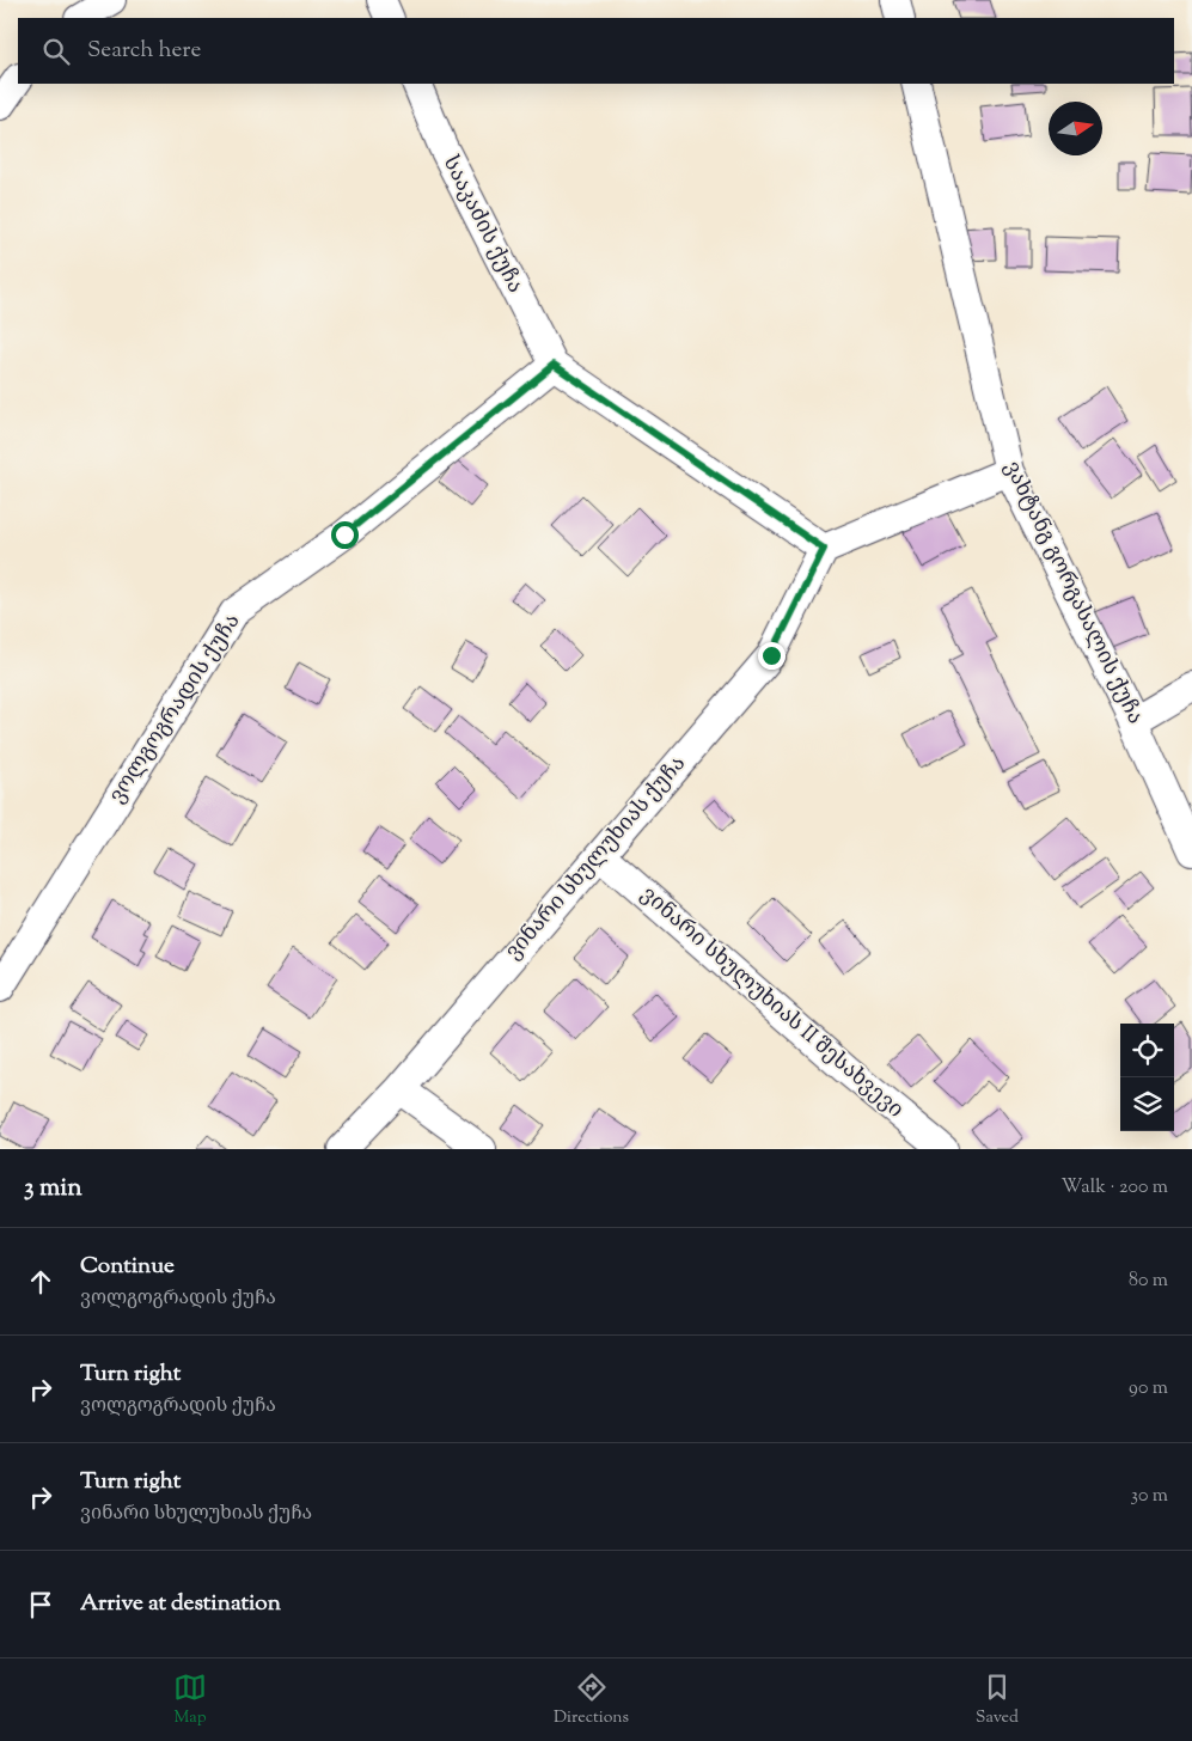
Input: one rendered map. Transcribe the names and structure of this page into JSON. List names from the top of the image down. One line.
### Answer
{"streets":{"street":["სააკაძის ქუჩა","ვახტანგ გორგასალის ქუჩა","ვოლგოგრადის ქუჩა","ვინარი სხულუხიას ქუჩა","ვინარი სხულუხიას II შესახვევი"]},"crossings":[["სააკაძის ქუჩა","ვოლგოგრადის ქუჩა"],["ვინარი სხულუხიას ქუჩა","ვინარი სხულუხიას II შესახვევი"]],"north":"right","page":{"search":"Search here","heading":["3 min","Walk · 200 m"],"list":[["Continue","ვოლგოგრადის ქუჩა","80 m"],["Turn right","ვოლგოგრადის ქუჩა","90 m"],["Turn right","ვინარი სხულუხიას ქუჩა","30 m"],"Arrive at destination"],"nav":["Map","Directions","Saved"]}}
